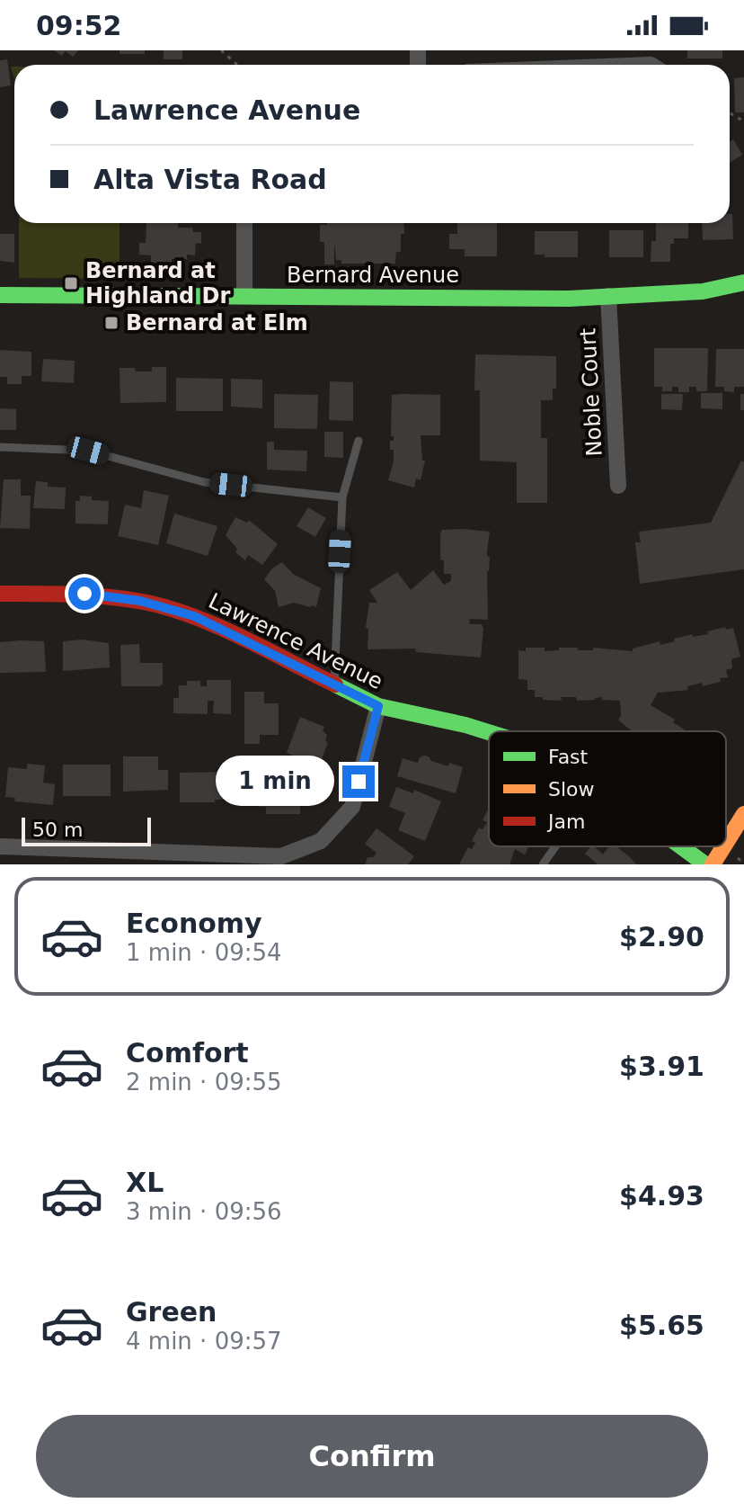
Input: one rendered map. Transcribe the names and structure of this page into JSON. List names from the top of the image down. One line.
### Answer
{"streets":{"street":["Bernard Avenue","Noble Court","Lawrence Avenue"]},"crossings":[["Bernard Avenue","Noble Court"]],"places":{"transit":["Bernard at Highland Dr","Bernard at Elm"]},"legend":["Fast","Slow","Jam"],"scale_bar":"50 m","page":{"status":"09:52","banner":["Lawrence Avenue","Alta Vista Road"],"bubble":"1 min","scale":"50 m","list":[{"name":"Economy","note":"1 min · 09:54","value":"$2.90"},{"name":"Comfort","note":"2 min · 09:55","value":"$3.91"},{"name":"XL","note":"3 min · 09:56","value":"$4.93"},{"name":"Green","note":"4 min · 09:57","value":"$5.65"}],"buttons":"Confirm"}}
